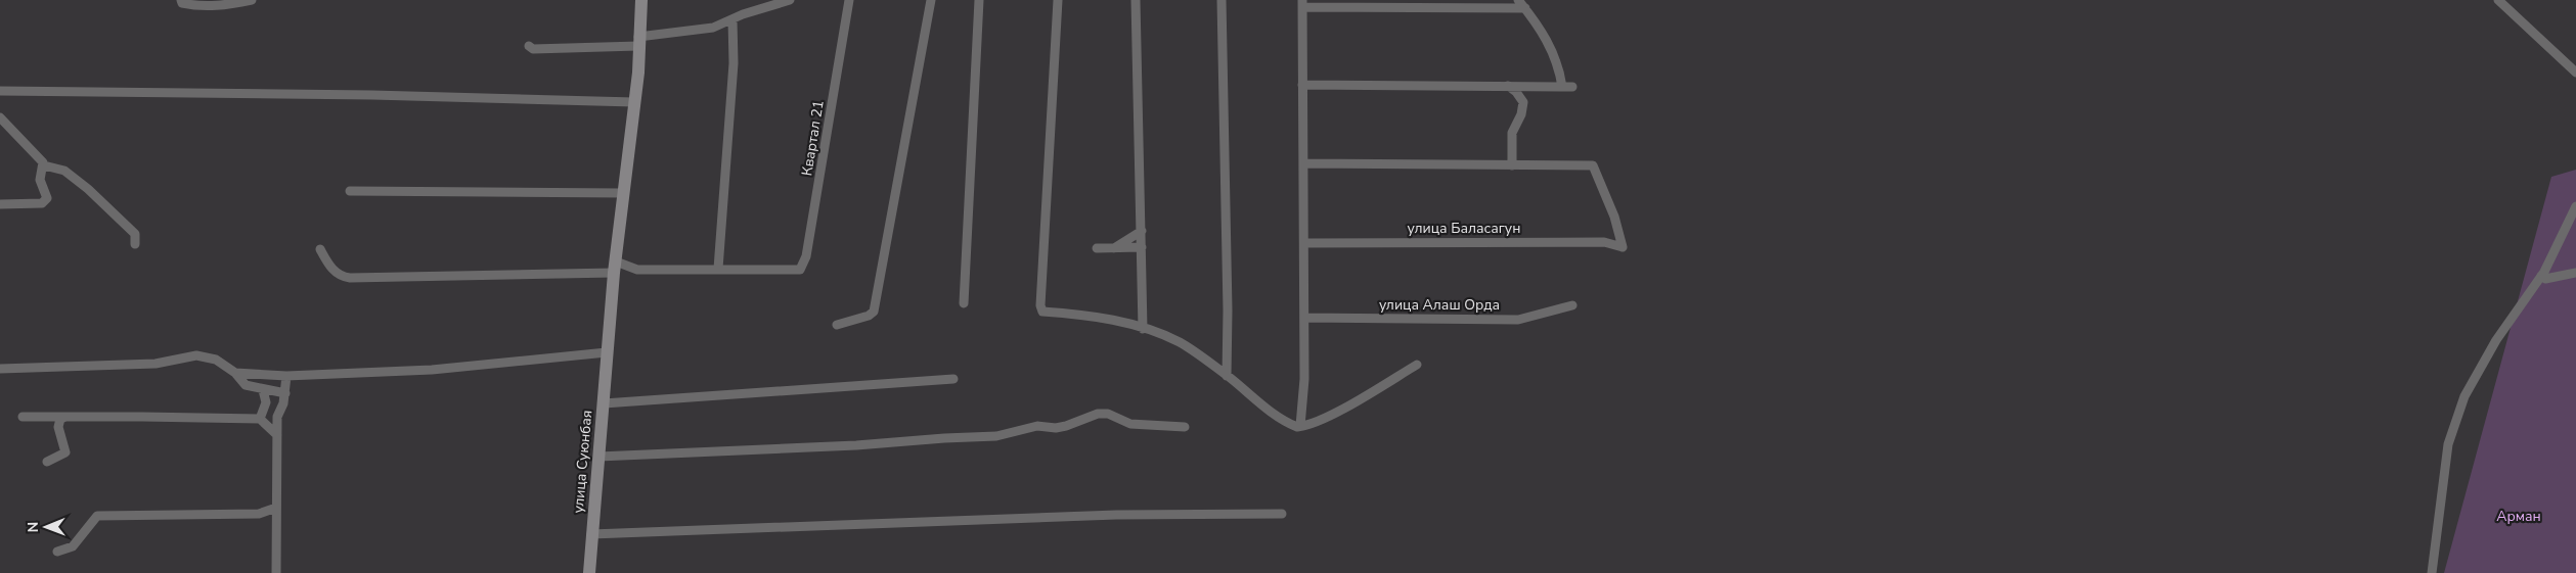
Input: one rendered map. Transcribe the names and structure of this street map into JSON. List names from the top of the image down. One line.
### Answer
{"streets":{"street":["Квартал 21","улица Баласагун","улица Алаш Орда","улица Суюнбая"]},"parks":["Арман"],"north":"left"}
